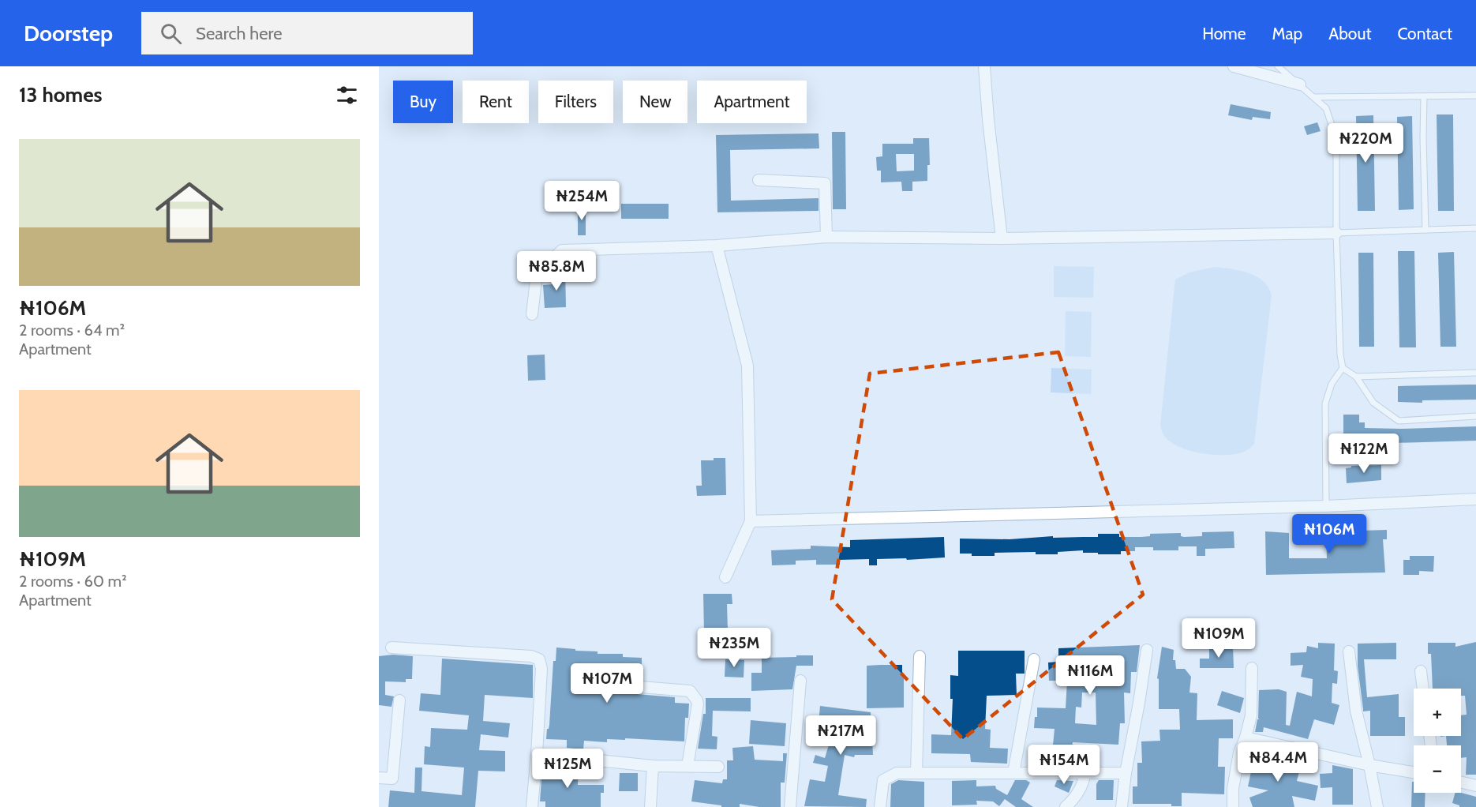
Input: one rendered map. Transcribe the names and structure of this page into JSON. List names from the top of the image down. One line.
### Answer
{"page":{"header":"Doorstep","search":"Search here","nav":["Home","Map","About","Contact"],"heading":"13 homes","chip":["Buy","Rent","Filters","New","Apartment"],"list":[{"name":"₦106M","note":"2 rooms · 64 m² · Apartment"},{"name":"₦109M","note":"2 rooms · 60 m² · Apartment"}],"price":["₦220M","₦254M","₦85.8M","₦122M","₦106M","₦109M","₦235M","₦116M","₦107M","₦217M","₦84.4M","₦154M","₦125M"],"map_buttons":["+","−"]}}
